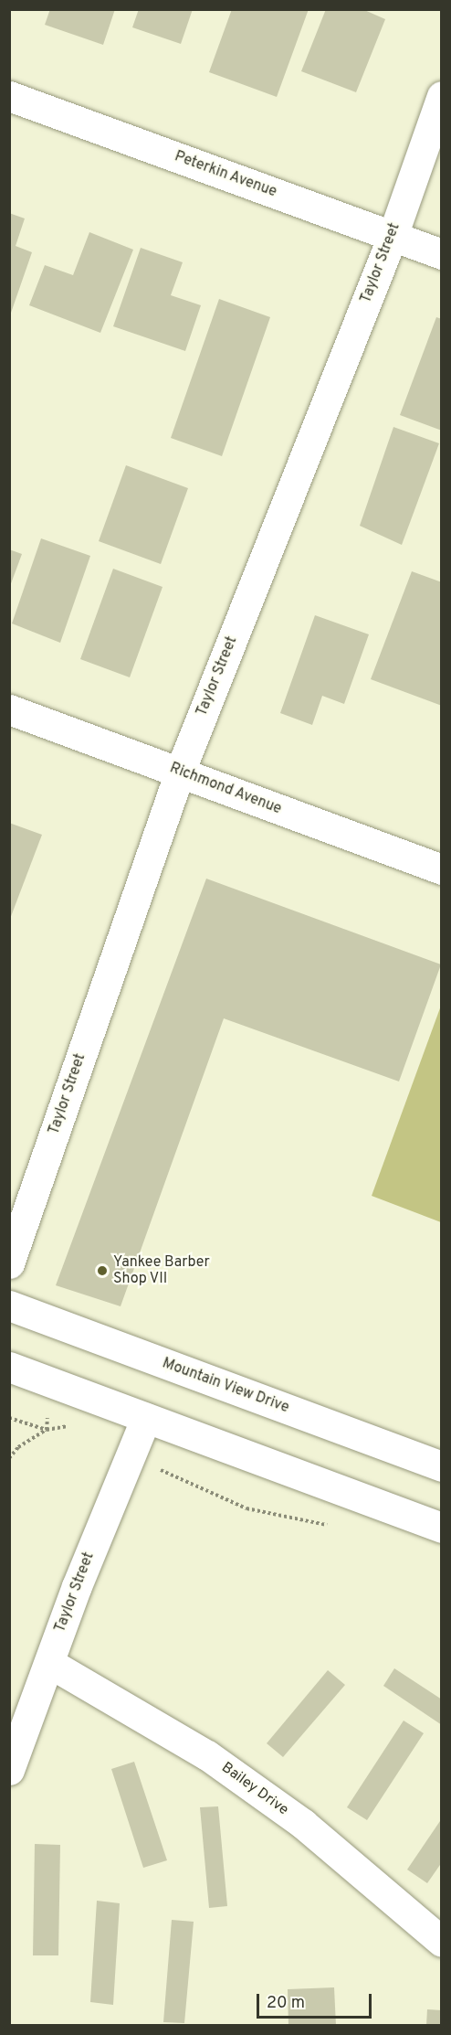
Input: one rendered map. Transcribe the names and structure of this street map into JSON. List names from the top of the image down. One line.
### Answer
{"streets":{"street":["Peterkin Avenue","Taylor Street","Richmond Avenue","Mountain View Drive","Bailey Drive"]},"crossings":[["Peterkin Avenue","Taylor Street"],["Taylor Street","Richmond Avenue"],["Taylor Street","Bailey Drive"]],"places":["Yankee Barber Shop VII"],"scale_bar":"20 m"}
